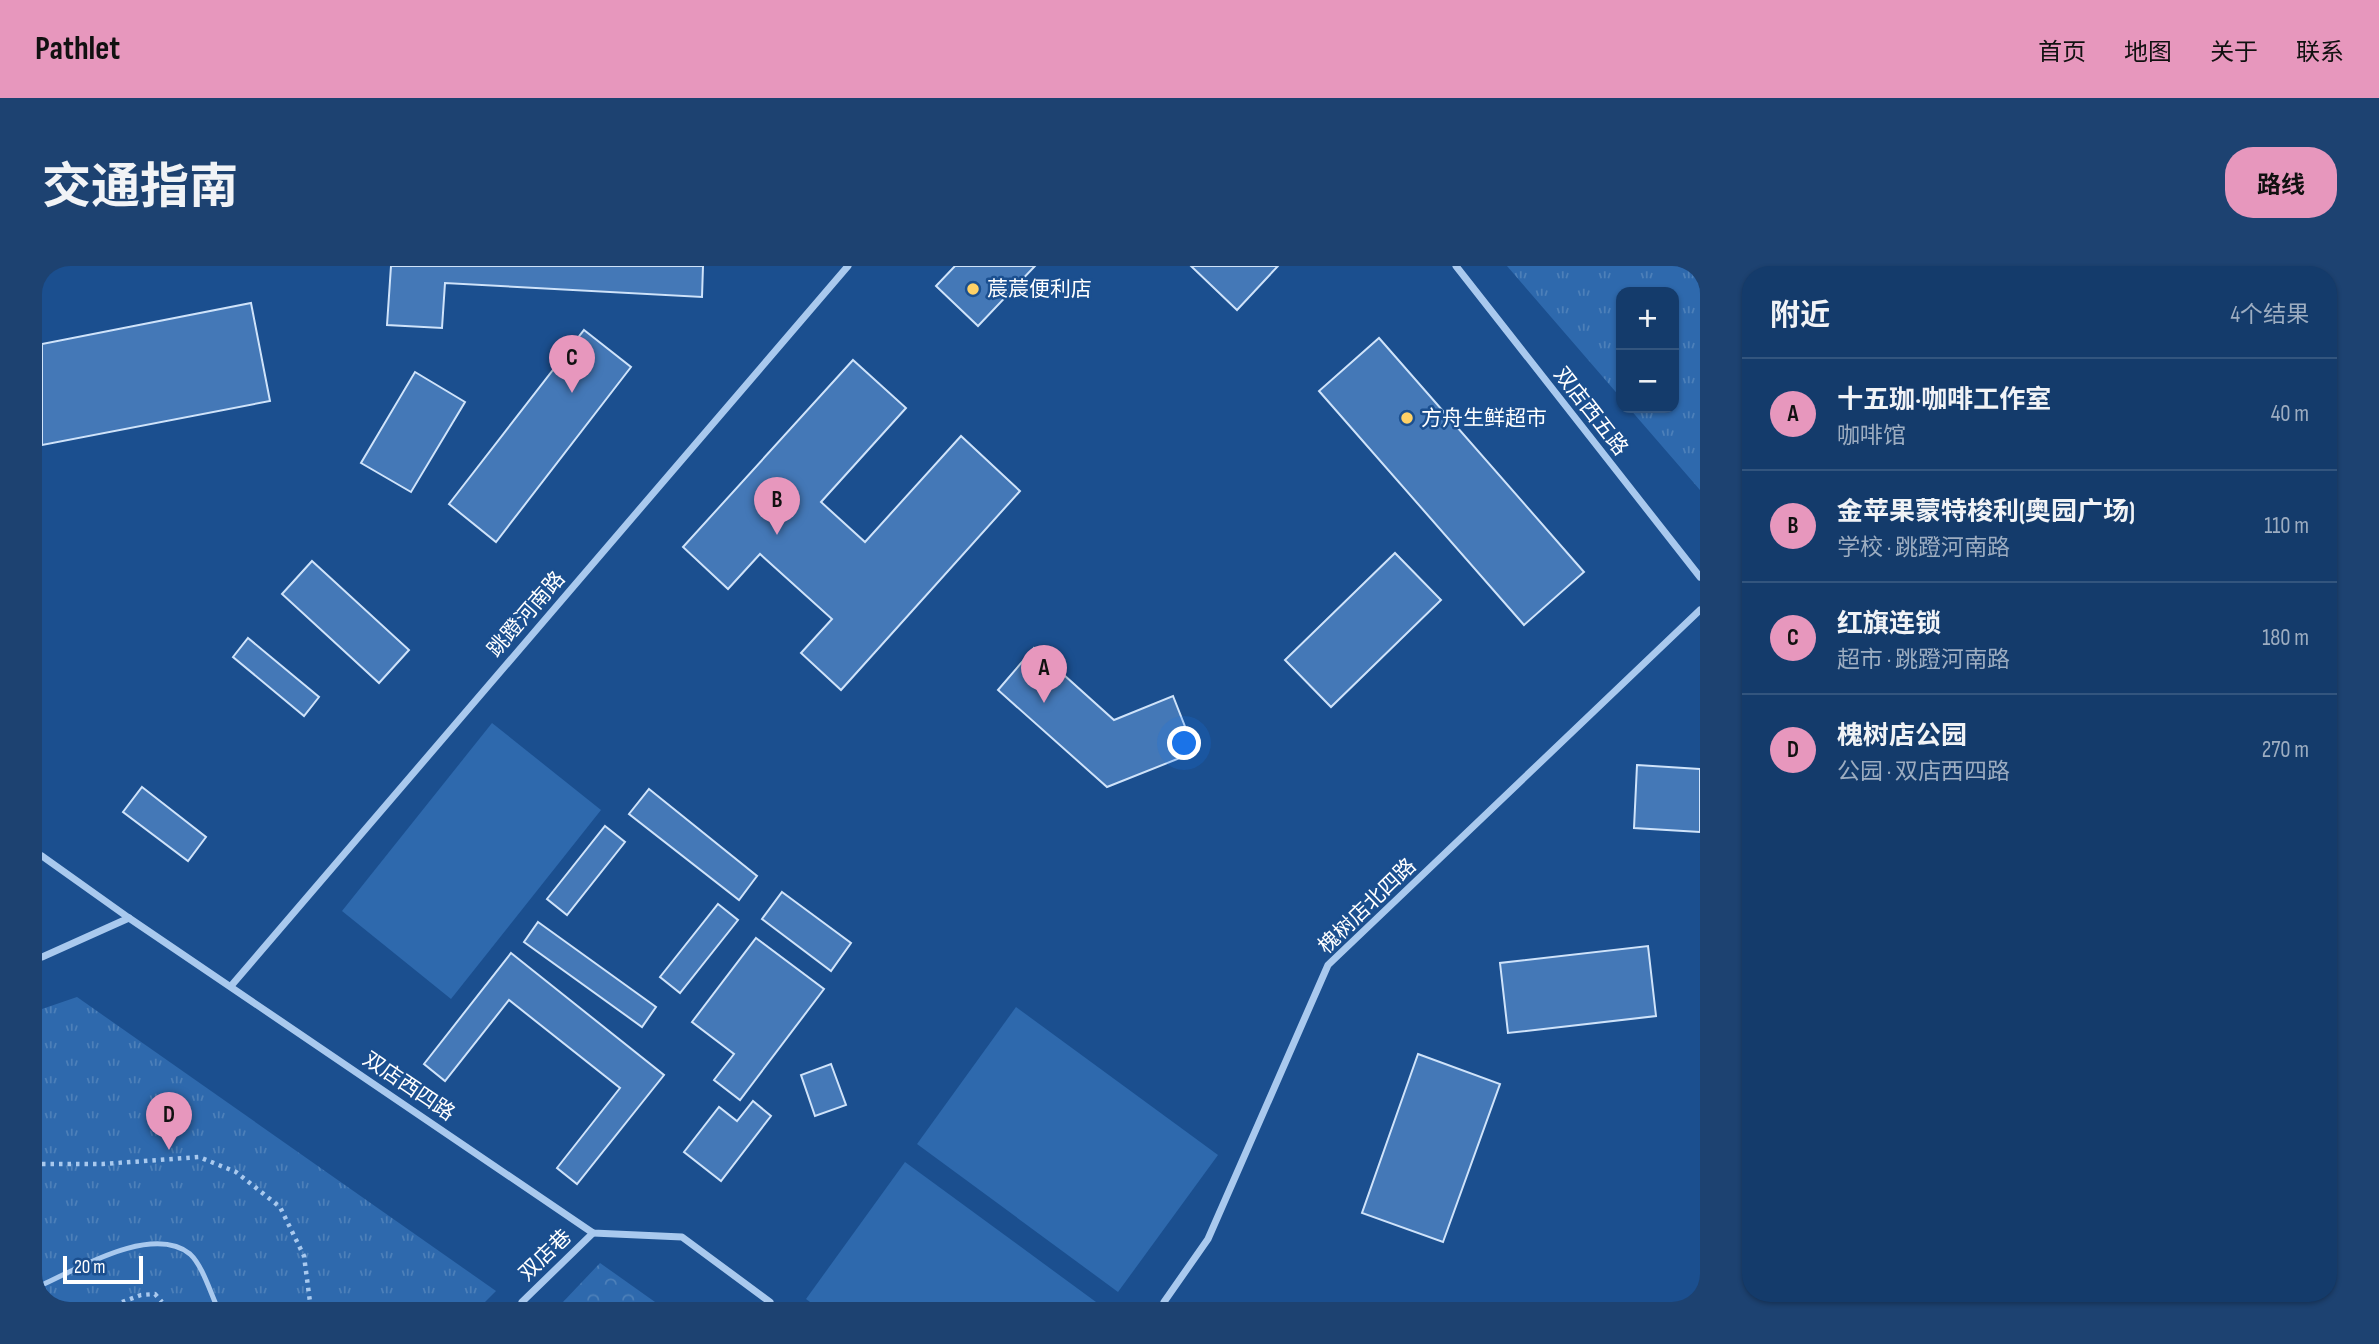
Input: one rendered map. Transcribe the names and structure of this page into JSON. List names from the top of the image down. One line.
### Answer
{"streets":{"street":["双店西五路","跳蹬河南路","槐树店北四路","双店西四路","双店巷"]},"crossings":[["跳蹬河南路","双店西四路"],["双店西四路","双店巷"]],"places":["莀莀便利店","方舟生鲜超市"],"scale_bar":"20 m","page":{"header":"Pathlet","nav":["首页","地图","关于","联系"],"title":"交通指南","buttons":"路线","heading":["附近","4个结果"],"map_buttons":["+","−"],"pins":["C","B","A","D"],"list":[{"mark":"A","name":"十五珈·咖啡工作室","note":"咖啡馆","value":"40 m"},{"mark":"B","name":"金苹果蒙特梭利(奥园广场)","note":"学校 · 跳蹬河南路","value":"110 m"},{"mark":"C","name":"红旗连锁","note":"超市 · 跳蹬河南路","value":"180 m"},{"mark":"D","name":"槐树店公园","note":"公园 · 双店西四路","value":"270 m"}],"scale":"20 m"}}
